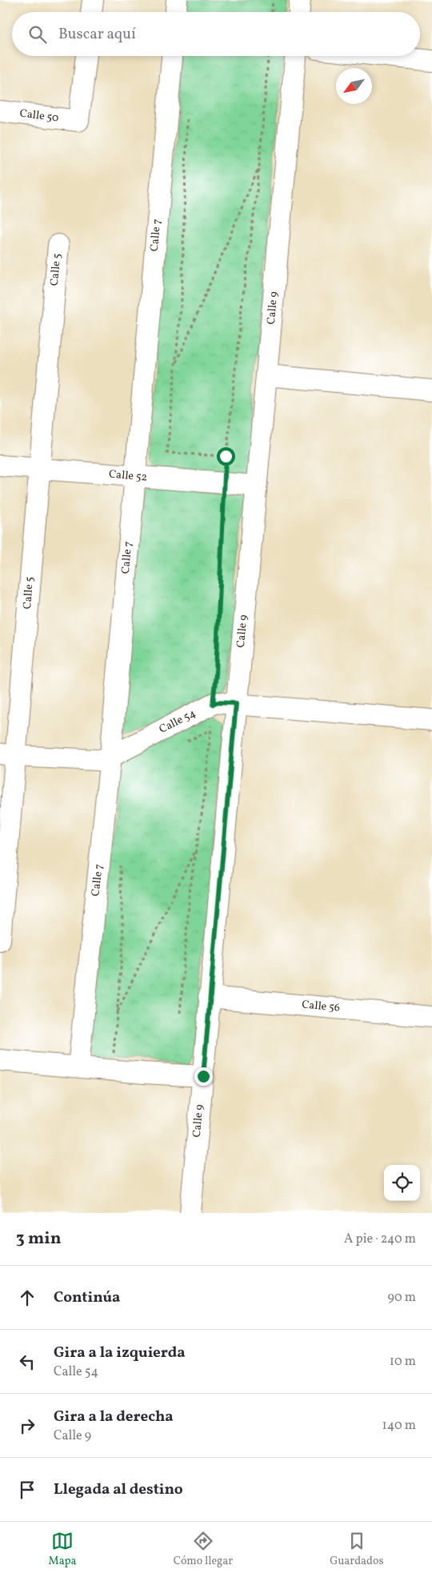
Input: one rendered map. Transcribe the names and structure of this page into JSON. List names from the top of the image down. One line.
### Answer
{"streets":{"street":["Calle 50","Calle 7","Calle 5","Calle 9","Calle 52","Calle 54","Calle 56"]},"crossings":[["Calle 7","Calle 52"],["Calle 7","Calle 54"],["Calle 5","Calle 52"],["Calle 5","Calle 54"],["Calle 9","Calle 52"],["Calle 9","Calle 54"],["Calle 9","Calle 56"]],"north":"bottom left","page":{"search":"Buscar aquí","heading":["3 min","A pie · 240 m"],"list":[["Continúa","90 m"],["Gira a la izquierda","Calle 54","10 m"],["Gira a la derecha","Calle 9","140 m"],"Llegada al destino"],"nav":["Mapa","Cómo llegar","Guardados"]}}
